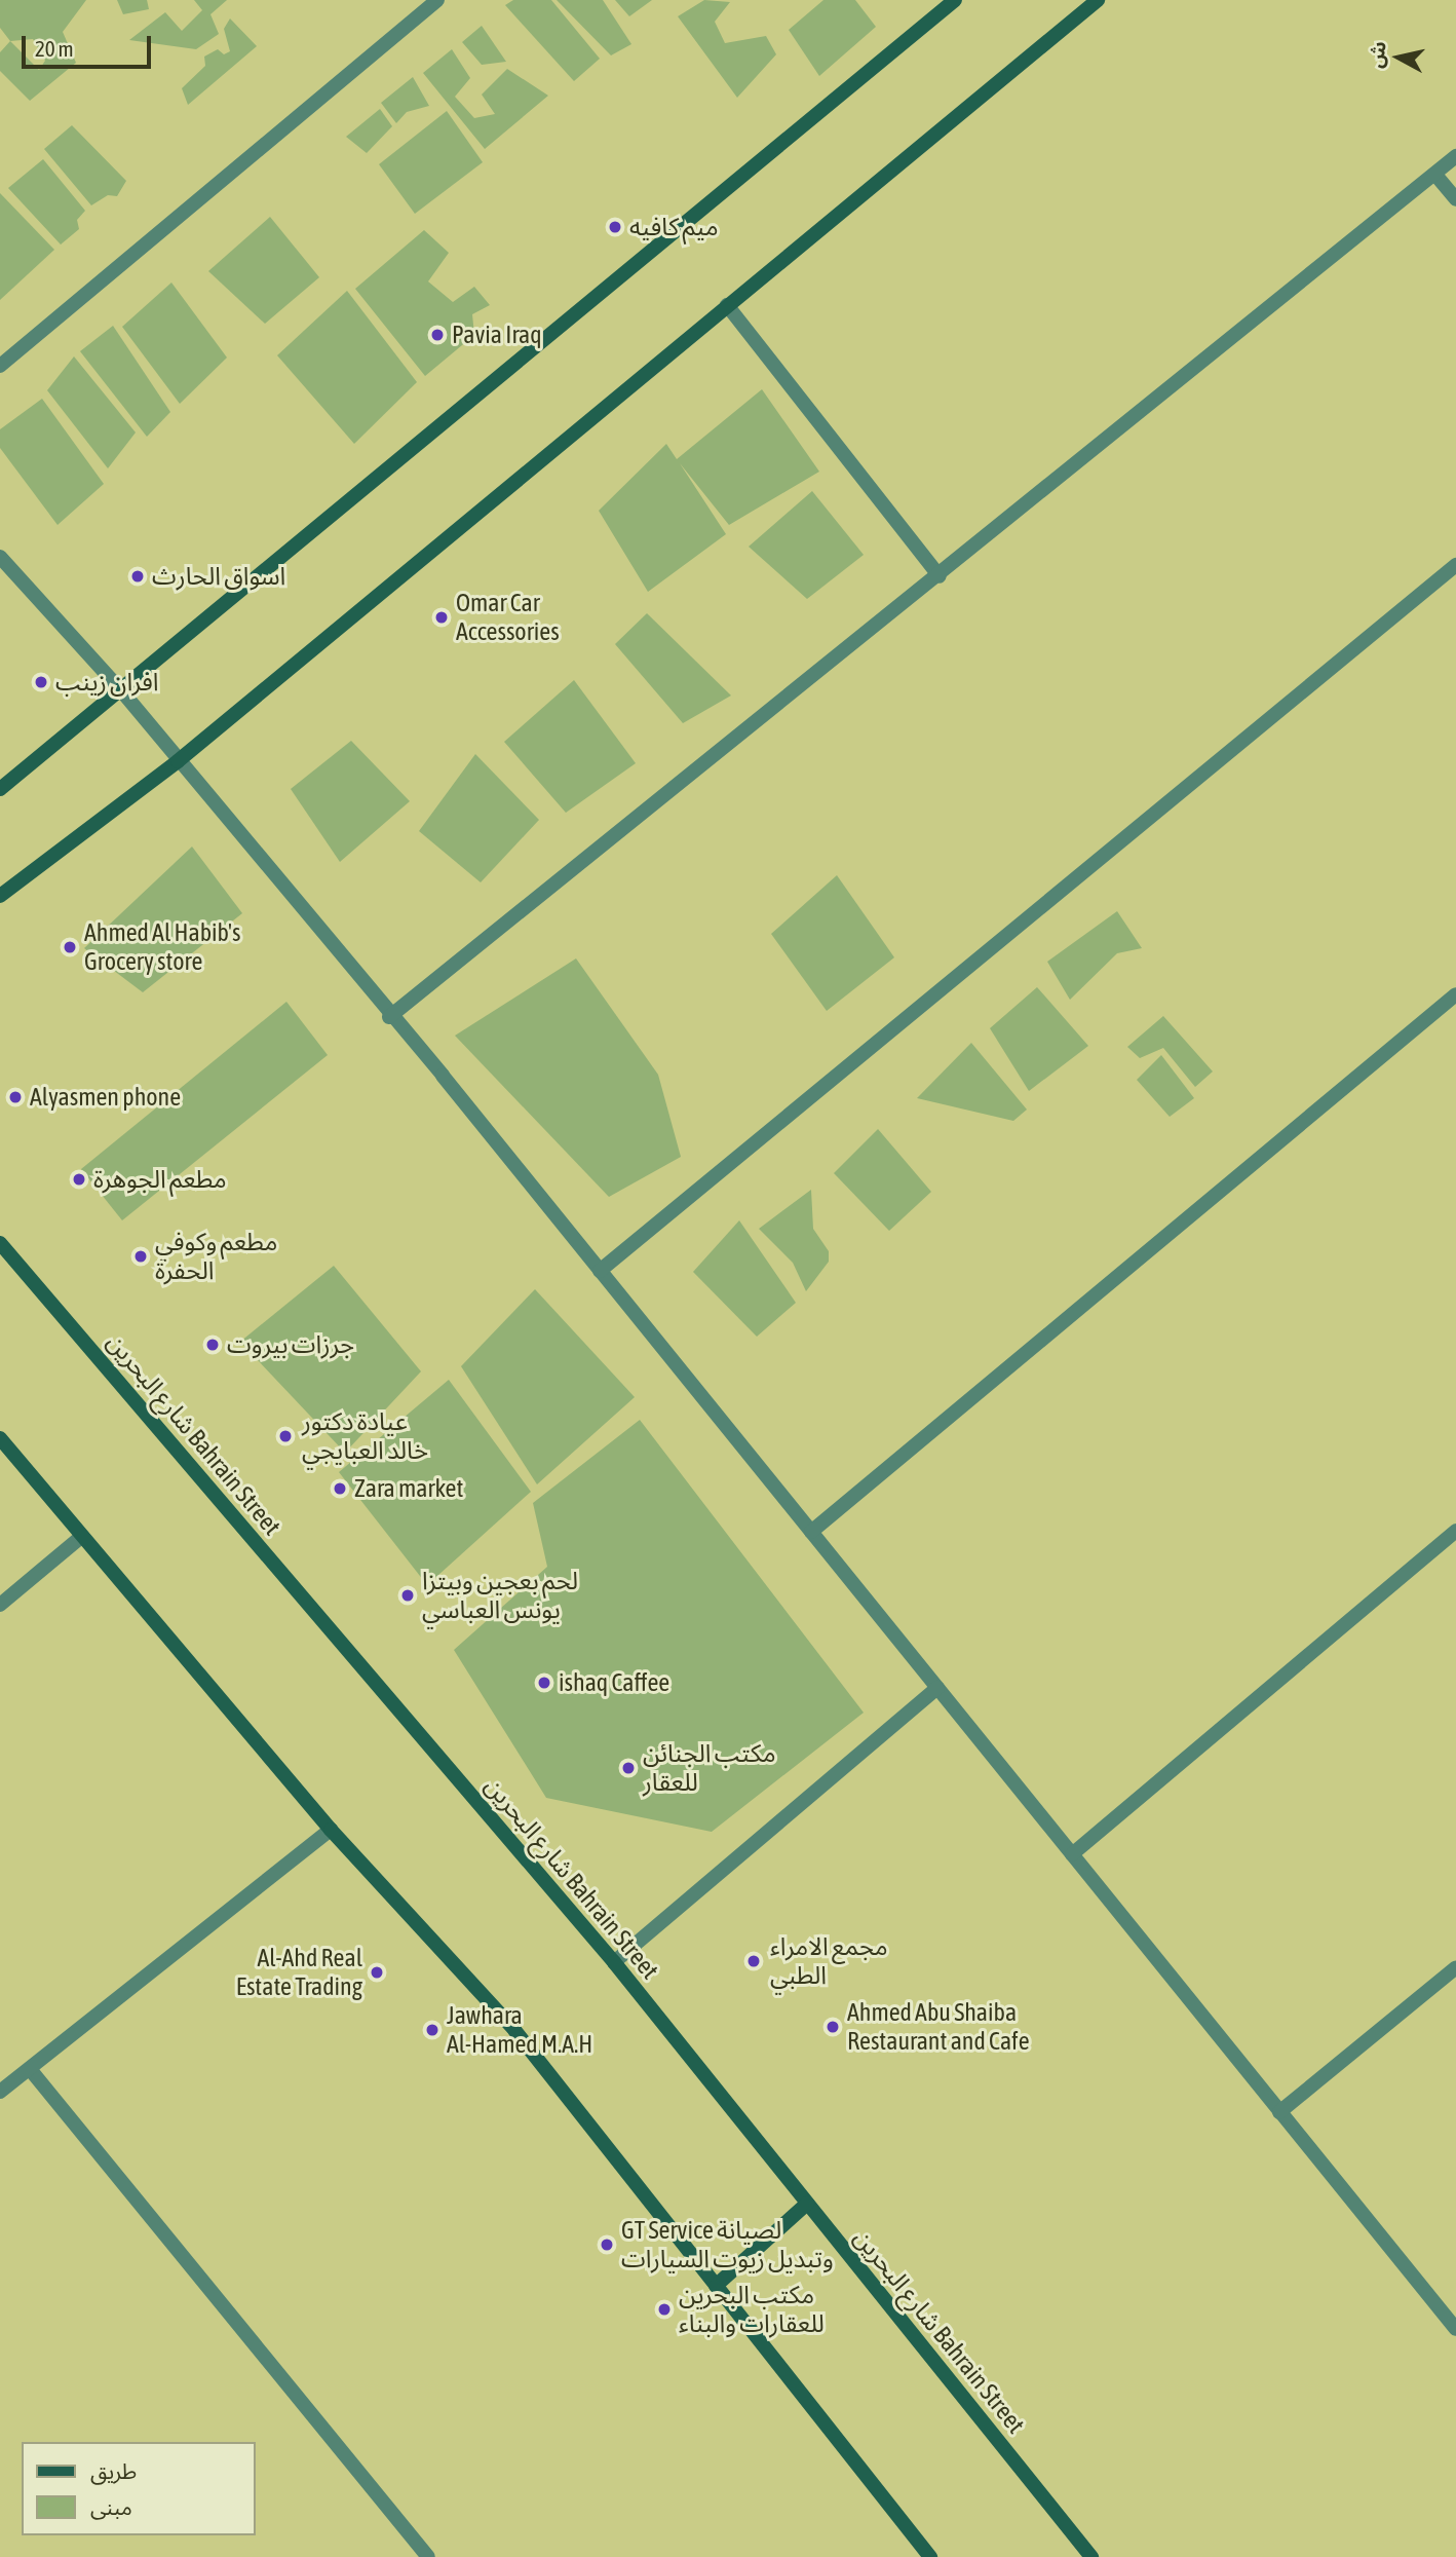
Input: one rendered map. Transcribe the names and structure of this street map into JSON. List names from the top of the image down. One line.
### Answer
{"streets":{"main road":["شارع البحرين Bahrain Street"]},"places":["ميم كافيه","Pavia Iraq","اسواق الحارث","Omar Car Accessories","افران زينب","Ahmed Al Habib's Grocery store","Alyasmen phone","مطعم الجوهرة","مطعم وكوفي الحفرة","جرزات بيروت","عيادة دكتور خالد العبايجي","Zara market","لحم بعجين وبيتزا يونس العباسي","ishaq Caffee","مكتب الجنائن للعقار","مجمع الامراء الطبي","Al-Ahd Real Estate Trading","Ahmed Abu Shaiba Restaurant and Cafe","Jawhara Al-Hamed M.A.H","GT Service لصيانة وتبديل زيوت السيارات","مكتب البحرين للعقارات والبناء"],"legend":["طريق","مبنى"],"scale_bar":"20 m","north":"left"}
